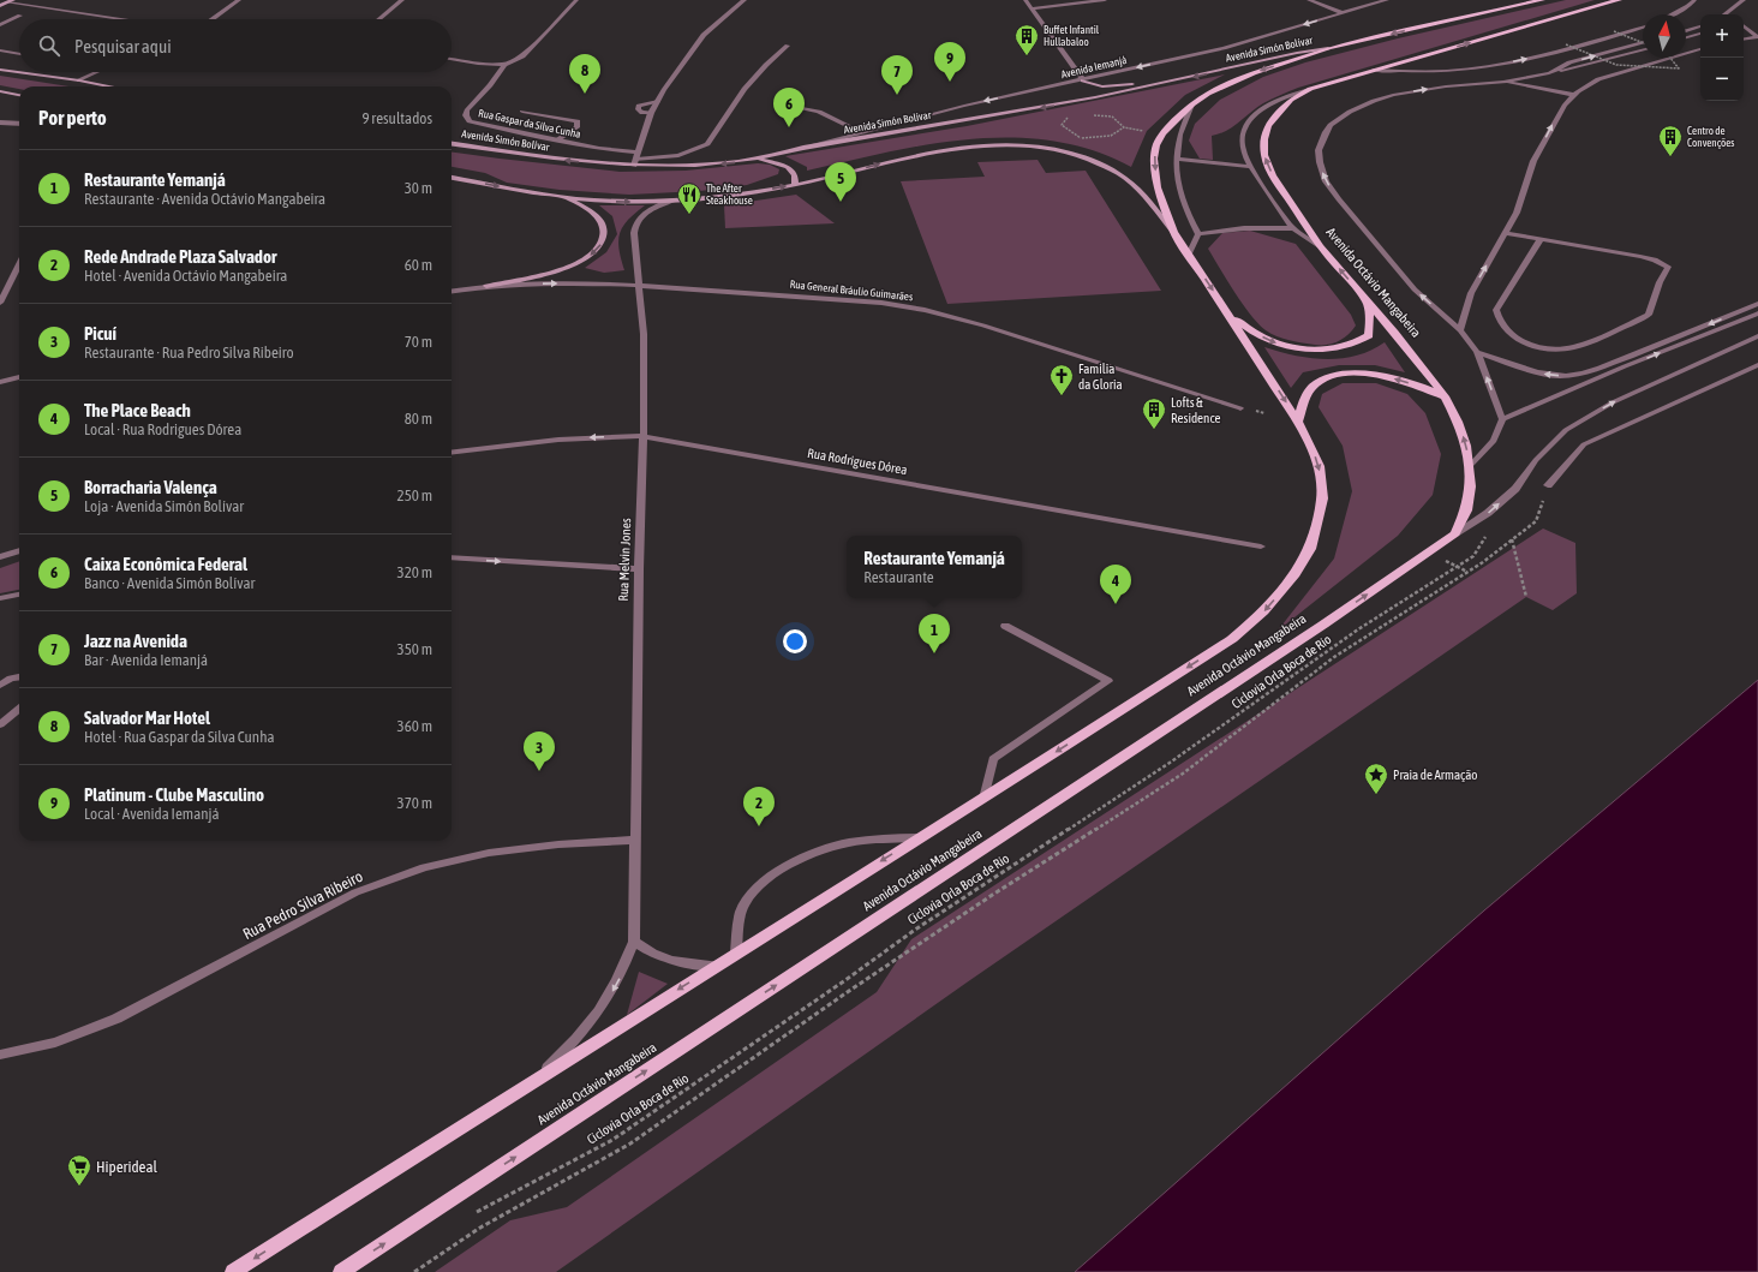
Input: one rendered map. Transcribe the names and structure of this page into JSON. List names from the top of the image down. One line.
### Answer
{"streets":{"main road":["Avenida Octávio Mangabeira"],"street":["Avenida Simón Bolívar","Avenida Iemanjá","Rua Gaspar da Silva Cunha","Rua General Bráulio Guimarães","Rua Rodrigues Dórea","Rua Melvin Jones","Rua Pedro Silva Ribeiro"],"path":["Ciclovia Orla Boca de Rio"]},"crossings":[["Avenida Simón Bolívar","Avenida Iemanjá"],["Avenida Simón Bolívar","Rua Gaspar da Silva Cunha"],["Avenida Simón Bolívar","Avenida Octávio Mangabeira"],["Avenida Octávio Mangabeira","Rua Melvin Jones"],["Rua General Bráulio Guimarães","Rua Melvin Jones"],["Rua Rodrigues Dórea","Rua Melvin Jones"],["Rua Melvin Jones","Rua Pedro Silva Ribeiro"]],"places":{"building":["Buffet Infantil Hullabaloo","Centro de Convenções","Lofts & Residence"],"restaurant":["The After Steakhouse"],"church":["Familia da Gloria"],"place":["Praia de Armação"],"supermarket":["Hiperideal"]},"north":"top","page":{"map_buttons":["+","−"],"search":"Pesquisar aqui","pins":["9","8","7","6","5","4","1","3","2"],"heading":["Por perto","9 resultados"],"list":[{"mark":"1","name":"Restaurante Yemanjá","note":"Restaurante · Avenida Octávio Mangabeira","value":"30 m"},{"mark":"2","name":"Rede Andrade Plaza Salvador","note":"Hotel · Avenida Octávio Mangabeira","value":"60 m"},{"mark":"3","name":"Picuí","note":"Restaurante · Rua Pedro Silva Ribeiro","value":"70 m"},{"mark":"4","name":"The Place Beach","note":"Local · Rua Rodrigues Dórea","value":"80 m"},{"mark":"5","name":"Borracharia Valença","note":"Loja · Avenida Simón Bolívar","value":"250 m"},{"mark":"6","name":"Caixa Econômica Federal","note":"Banco · Avenida Simón Bolívar","value":"320 m"},{"mark":"7","name":"Jazz na Avenida","note":"Bar · Avenida Iemanjá","value":"350 m"},{"mark":"8","name":"Salvador Mar Hotel","note":"Hotel · Rua Gaspar da Silva Cunha","value":"360 m"},{"mark":"9","name":"Platinum - Clube Masculino","note":"Local · Avenida Iemanjá","value":"370 m"}],"popup":["Restaurante Yemanjá","Restaurante"]}}
